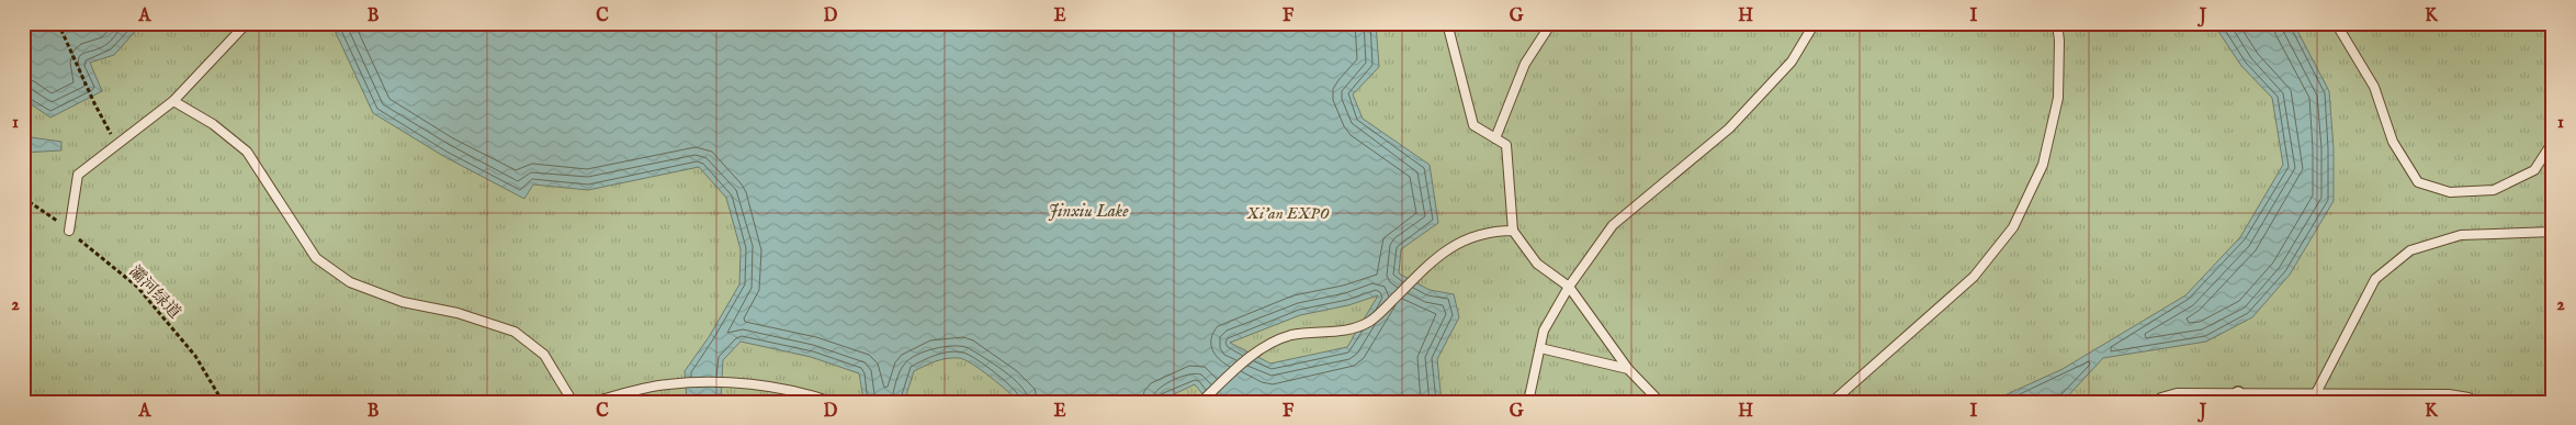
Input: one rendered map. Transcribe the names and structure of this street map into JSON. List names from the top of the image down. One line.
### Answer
{"streets":{"path":["灞河绿道"]},"water":["Jinxiu Lake"],"parks":["Xi'an EXPO"],"grid":{"columns":["A","B","C","D","E","F","G","H","I","J","K"],"rows":["1","2"]}}
